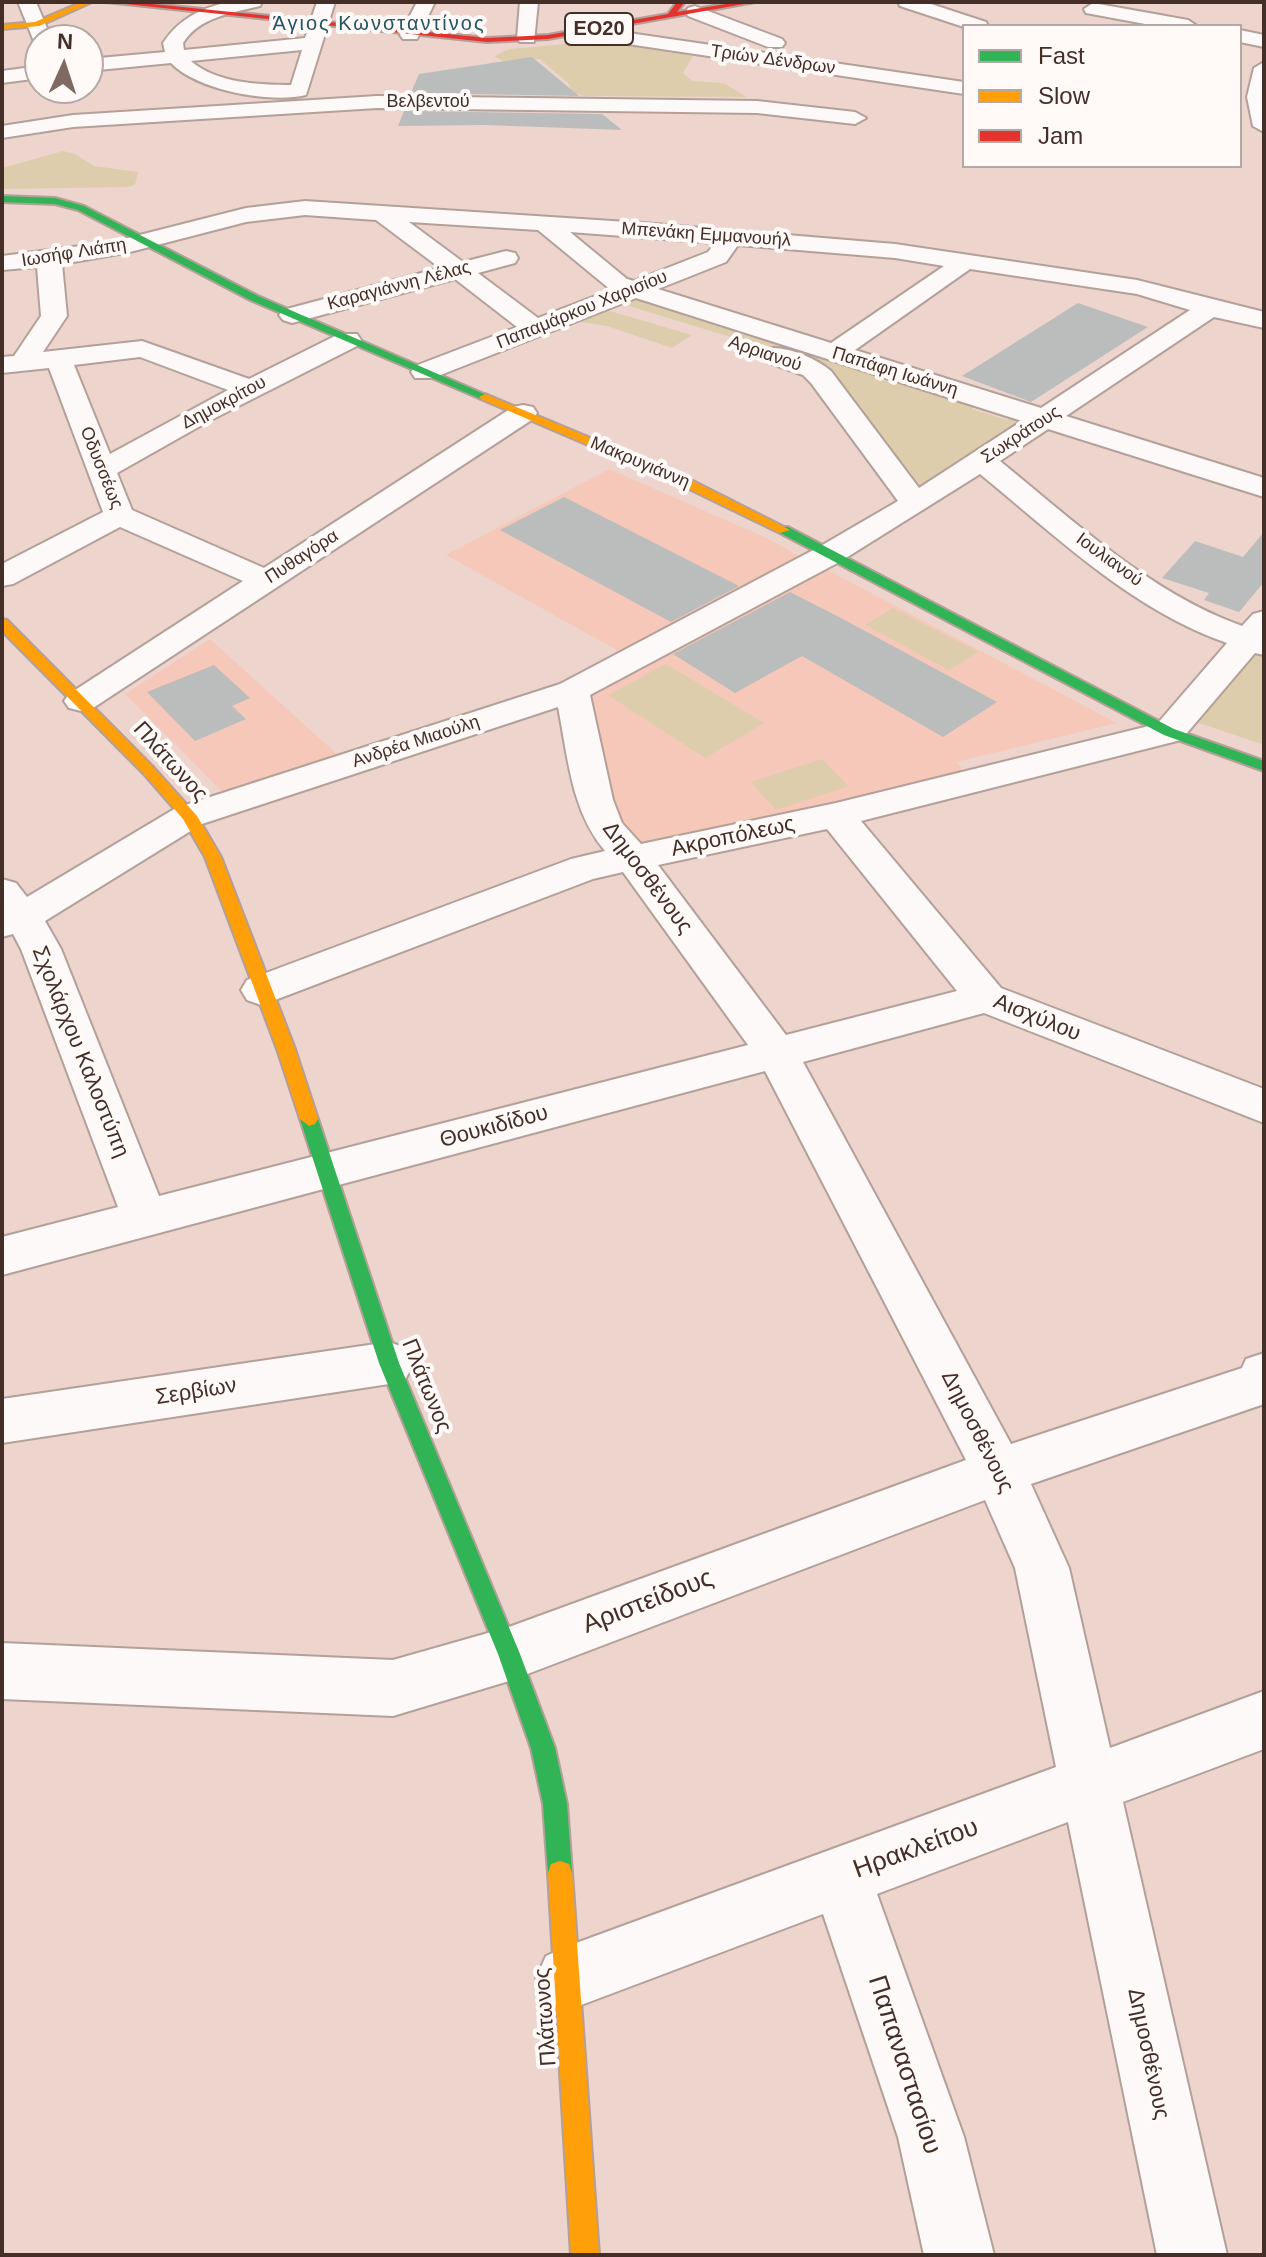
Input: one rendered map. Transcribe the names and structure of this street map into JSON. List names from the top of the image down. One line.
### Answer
{"streets":{"street":["ΕΟ20","Τριών Δένδρων","Βελβεντού","Μπενάκη Εμμανουήλ","Ιωσήφ Λιάπη","Καραγιάννη Λέλας","Παπαμάρκου Χαρισίου","Αρριανού","Παπάφη Ιωάννη","Δημοκρίτου","Σωκράτους","Μακρυγιάννη","Οδυσσέως","Πυθαγόρα","Ιουλιανού","Ανδρέα Μιαούλη","Πλάτωνος","Ακροπόλεως","Δημοσθένους","Αισχύλου","Σχολάρχου Καλοστύπη","Θουκιδίδου","Σερβίων","Αριστείδους","Ηρακλείτου","Παπαναστασίου"]},"crossings":[["ΕΟ20","Τριών Δένδρων"],["Μπενάκη Εμμανουήλ","Ιωσήφ Λιάπη"],["Μπενάκη Εμμανουήλ","Παπαμάρκου Χαρισίου"],["Μπενάκη Εμμανουήλ","Παπάφη Ιωάννη"],["Μπενάκη Εμμανουήλ","Σωκράτους"],["Μπενάκη Εμμανουήλ","Μακρυγιάννη"],["Ιωσήφ Λιάπη","Μακρυγιάννη"],["Καραγιάννη Λέλας","Μακρυγιάννη"],["Παπαμάρκου Χαρισίου","Αρριανού"],["Παπαμάρκου Χαρισίου","Παπάφη Ιωάννη"],["Παπαμάρκου Χαρισίου","Μακρυγιάννη"],["Αρριανού","Σωκράτους"],["Παπάφη Ιωάννη","Σωκράτους"],["Δημοκρίτου","Μακρυγιάννη"],["Δημοκρίτου","Οδυσσέως"],["Σωκράτους","Μακρυγιάννη"],["Σωκράτους","Ιουλιανού"],["Σωκράτους","Ανδρέα Μιαούλη"],["Μακρυγιάννη","Πυθαγόρα"],["Μακρυγιάννη","Ανδρέα Μιαούλη"],["Μακρυγιάννη","Ακροπόλεως"],["Οδυσσέως","Πυθαγόρα"],["Πυθαγόρα","Πλάτωνος"],["Ανδρέα Μιαούλη","Πλάτωνος"],["Ανδρέα Μιαούλη","Δημοσθένους"],["Ανδρέα Μιαούλη","Σχολάρχου Καλοστύπη"],["Πλάτωνος","Ακροπόλεως"],["Πλάτωνος","Θουκιδίδου"],["Πλάτωνος","Σερβίων"],["Πλάτωνος","Αριστείδους"],["Πλάτωνος","Ηρακλείτου"],["Ακροπόλεως","Δημοσθένους"],["Ακροπόλεως","Αισχύλου"],["Δημοσθένους","Θουκιδίδου"],["Δημοσθένους","Αριστείδους"],["Δημοσθένους","Ηρακλείτου"],["Αισχύλου","Θουκιδίδου"],["Σχολάρχου Καλοστύπη","Θουκιδίδου"],["Ηρακλείτου","Παπαναστασίου"]],"districts":["Άγιος Κωνσταντίνος"],"legend":["Fast","Slow","Jam"],"north":"top"}
